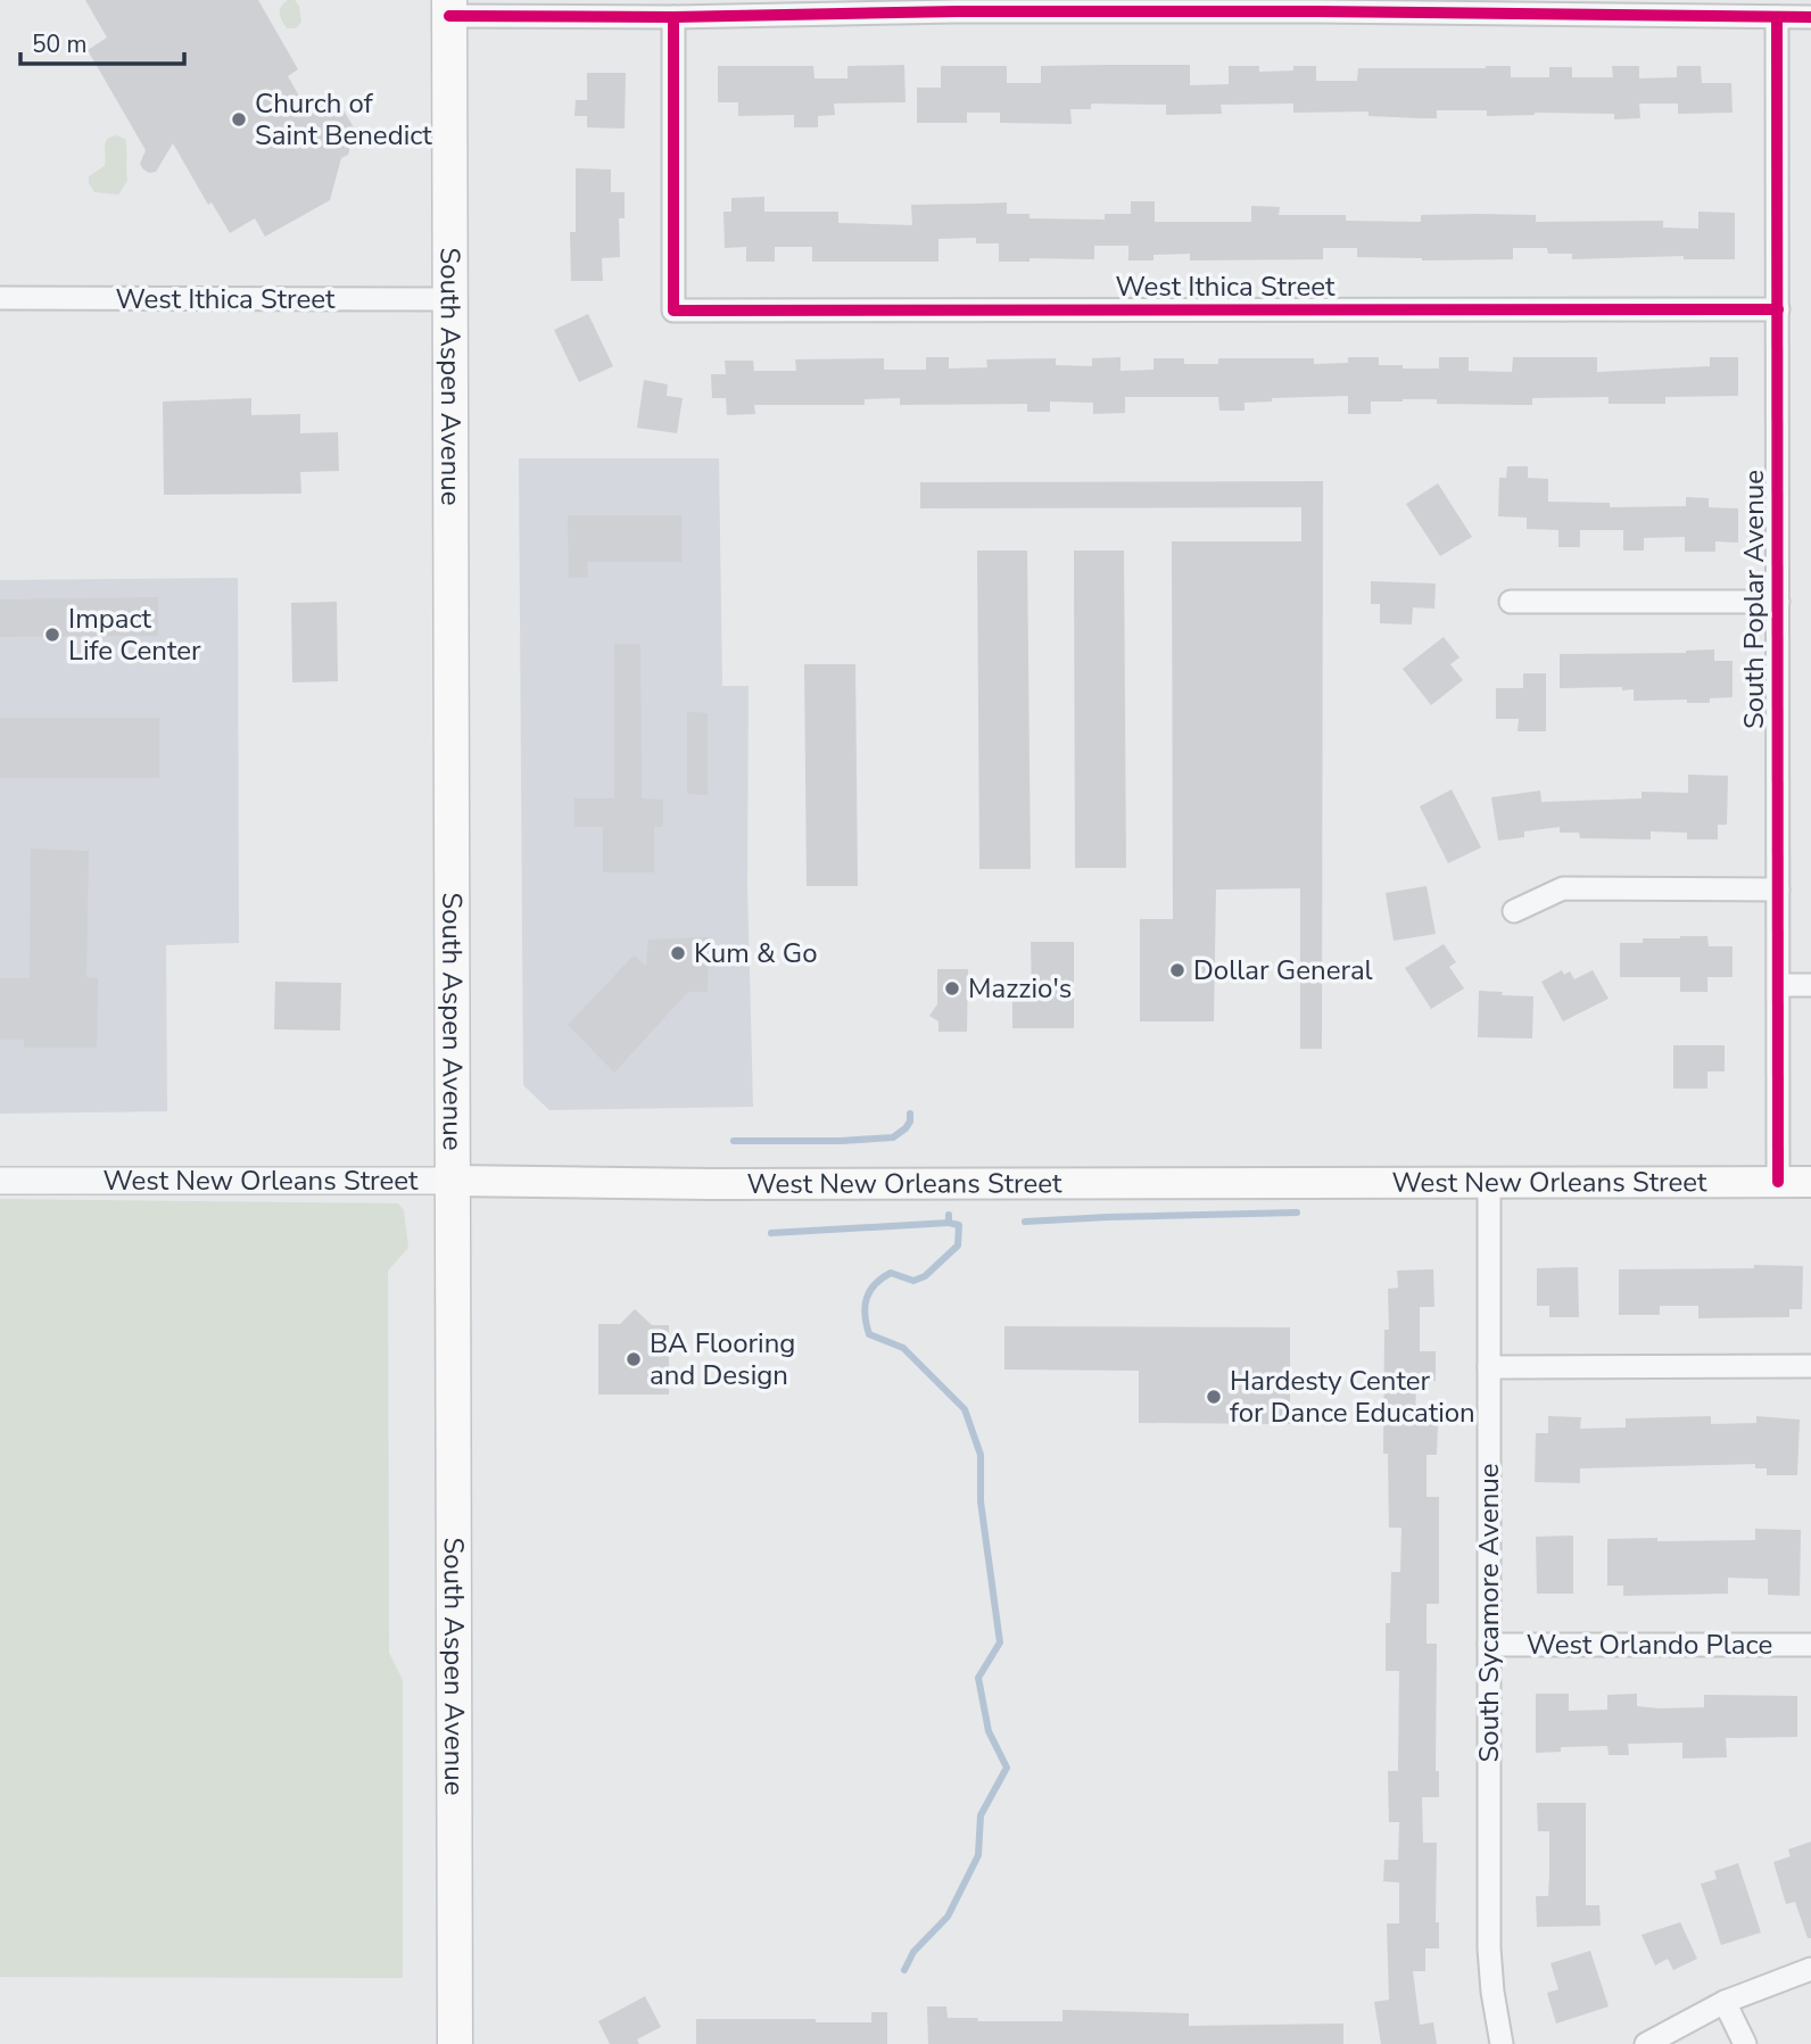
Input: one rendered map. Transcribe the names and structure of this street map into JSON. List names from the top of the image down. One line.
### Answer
{"streets":{"main road":["South Aspen Avenue","West New Orleans Street"],"street":["West Ithica Street","South Poplar Avenue","South Sycamore Avenue","West Orlando Place"]},"crossings":[["West Ithica Street","South Aspen Avenue"],["West Ithica Street","South Poplar Avenue"],["South Aspen Avenue","West New Orleans Street"],["South Poplar Avenue","West New Orleans Street"],["West New Orleans Street","South Sycamore Avenue"],["South Sycamore Avenue","West Orlando Place"]],"places":["Church of Saint Benedict","Impact Life Center","Kum & Go","Dollar General","Mazzio's","BA Flooring and Design","Hardesty Center for Dance Education"],"scale_bar":"50 m"}
